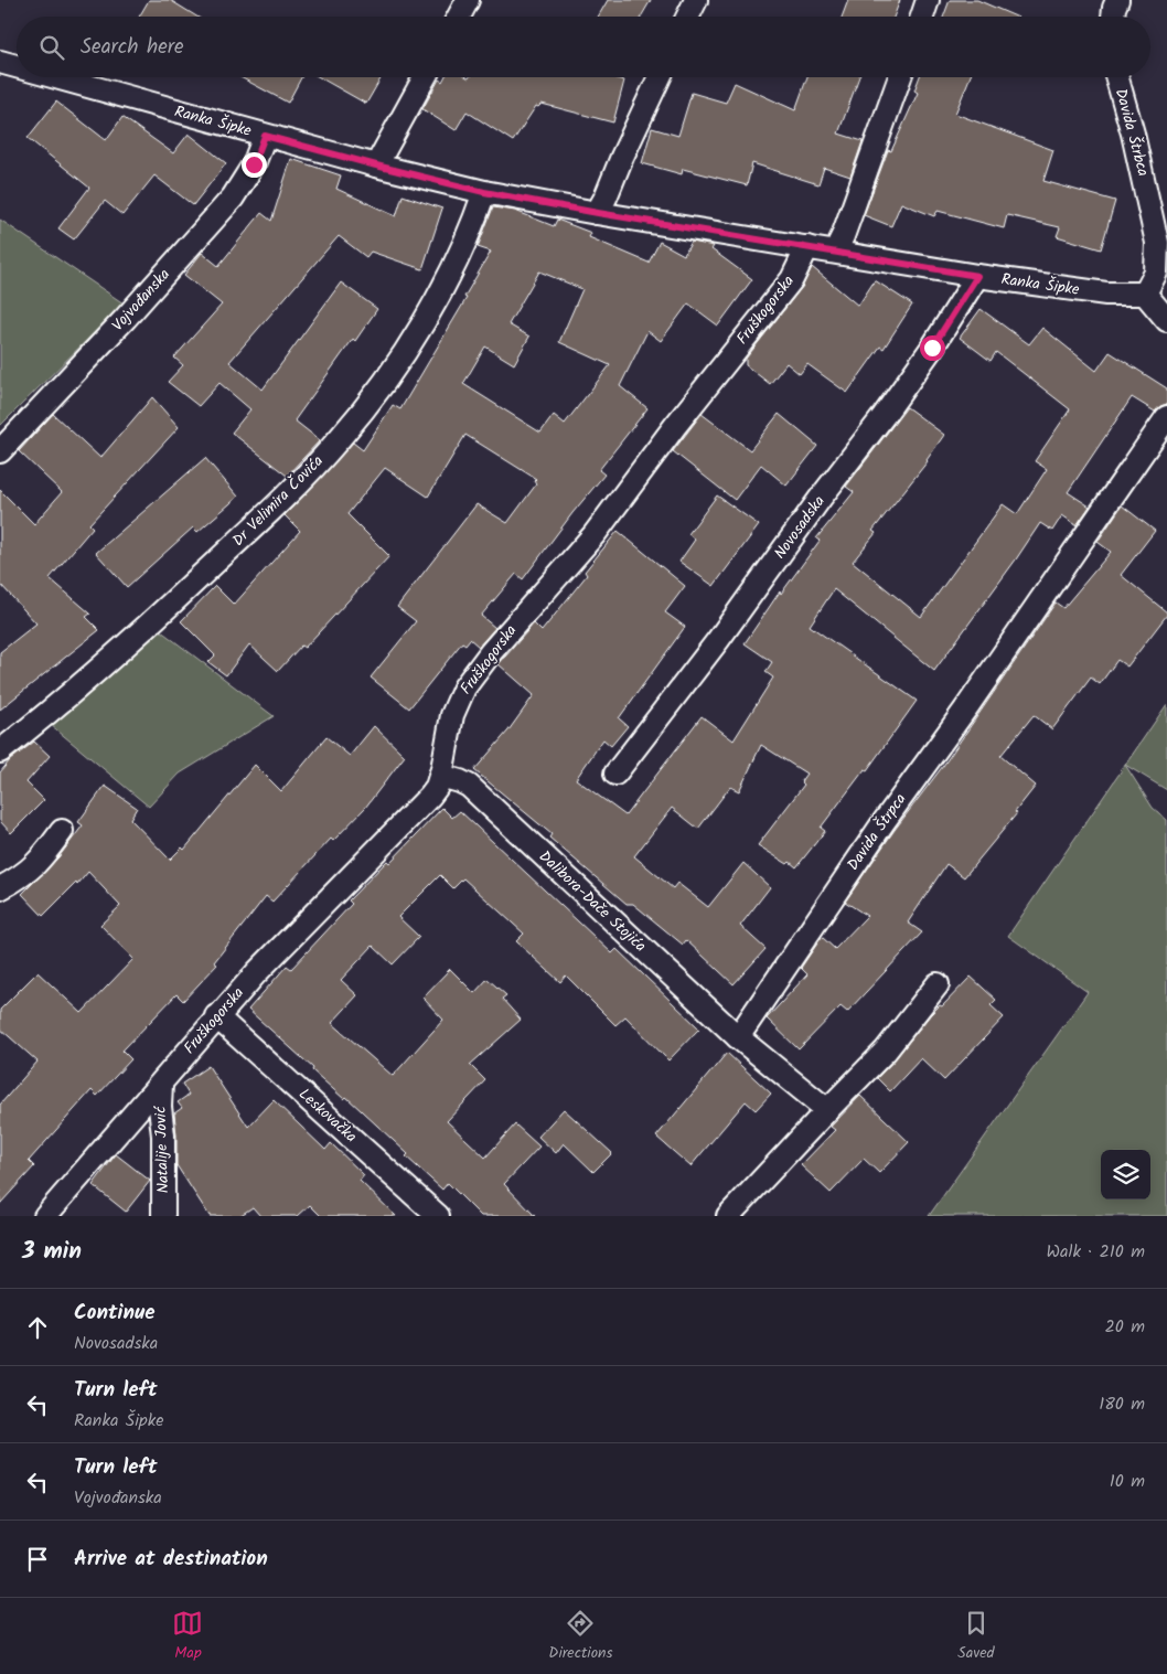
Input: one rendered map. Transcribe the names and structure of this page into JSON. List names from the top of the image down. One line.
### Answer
{"streets":{"street":["Ranka Šipke","Davida Štrbca","Vojvođanska","Fruškogorska","Dr Velimira Čovića","Novosadska","Davida Štrpca","Dalibora-Dače Stojića","Leskovačka","Natalije Jović"]},"crossings":[["Ranka Šipke","Davida Štrbca"],["Ranka Šipke","Vojvođanska"],["Ranka Šipke","Fruškogorska"],["Ranka Šipke","Dr Velimira Čovića"],["Ranka Šipke","Novosadska"],["Fruškogorska","Dalibora-Dače Stojića"],["Fruškogorska","Leskovačka"],["Fruškogorska","Natalije Jović"],["Davida Štrpca","Dalibora-Dače Stojića"]],"page":{"search":"Search here","heading":["3 min","Walk · 210 m"],"list":[["Continue","Novosadska","20 m"],["Turn left","Ranka Šipke","180 m"],["Turn left","Vojvođanska","10 m"],"Arrive at destination"],"nav":["Map","Directions","Saved"]}}
